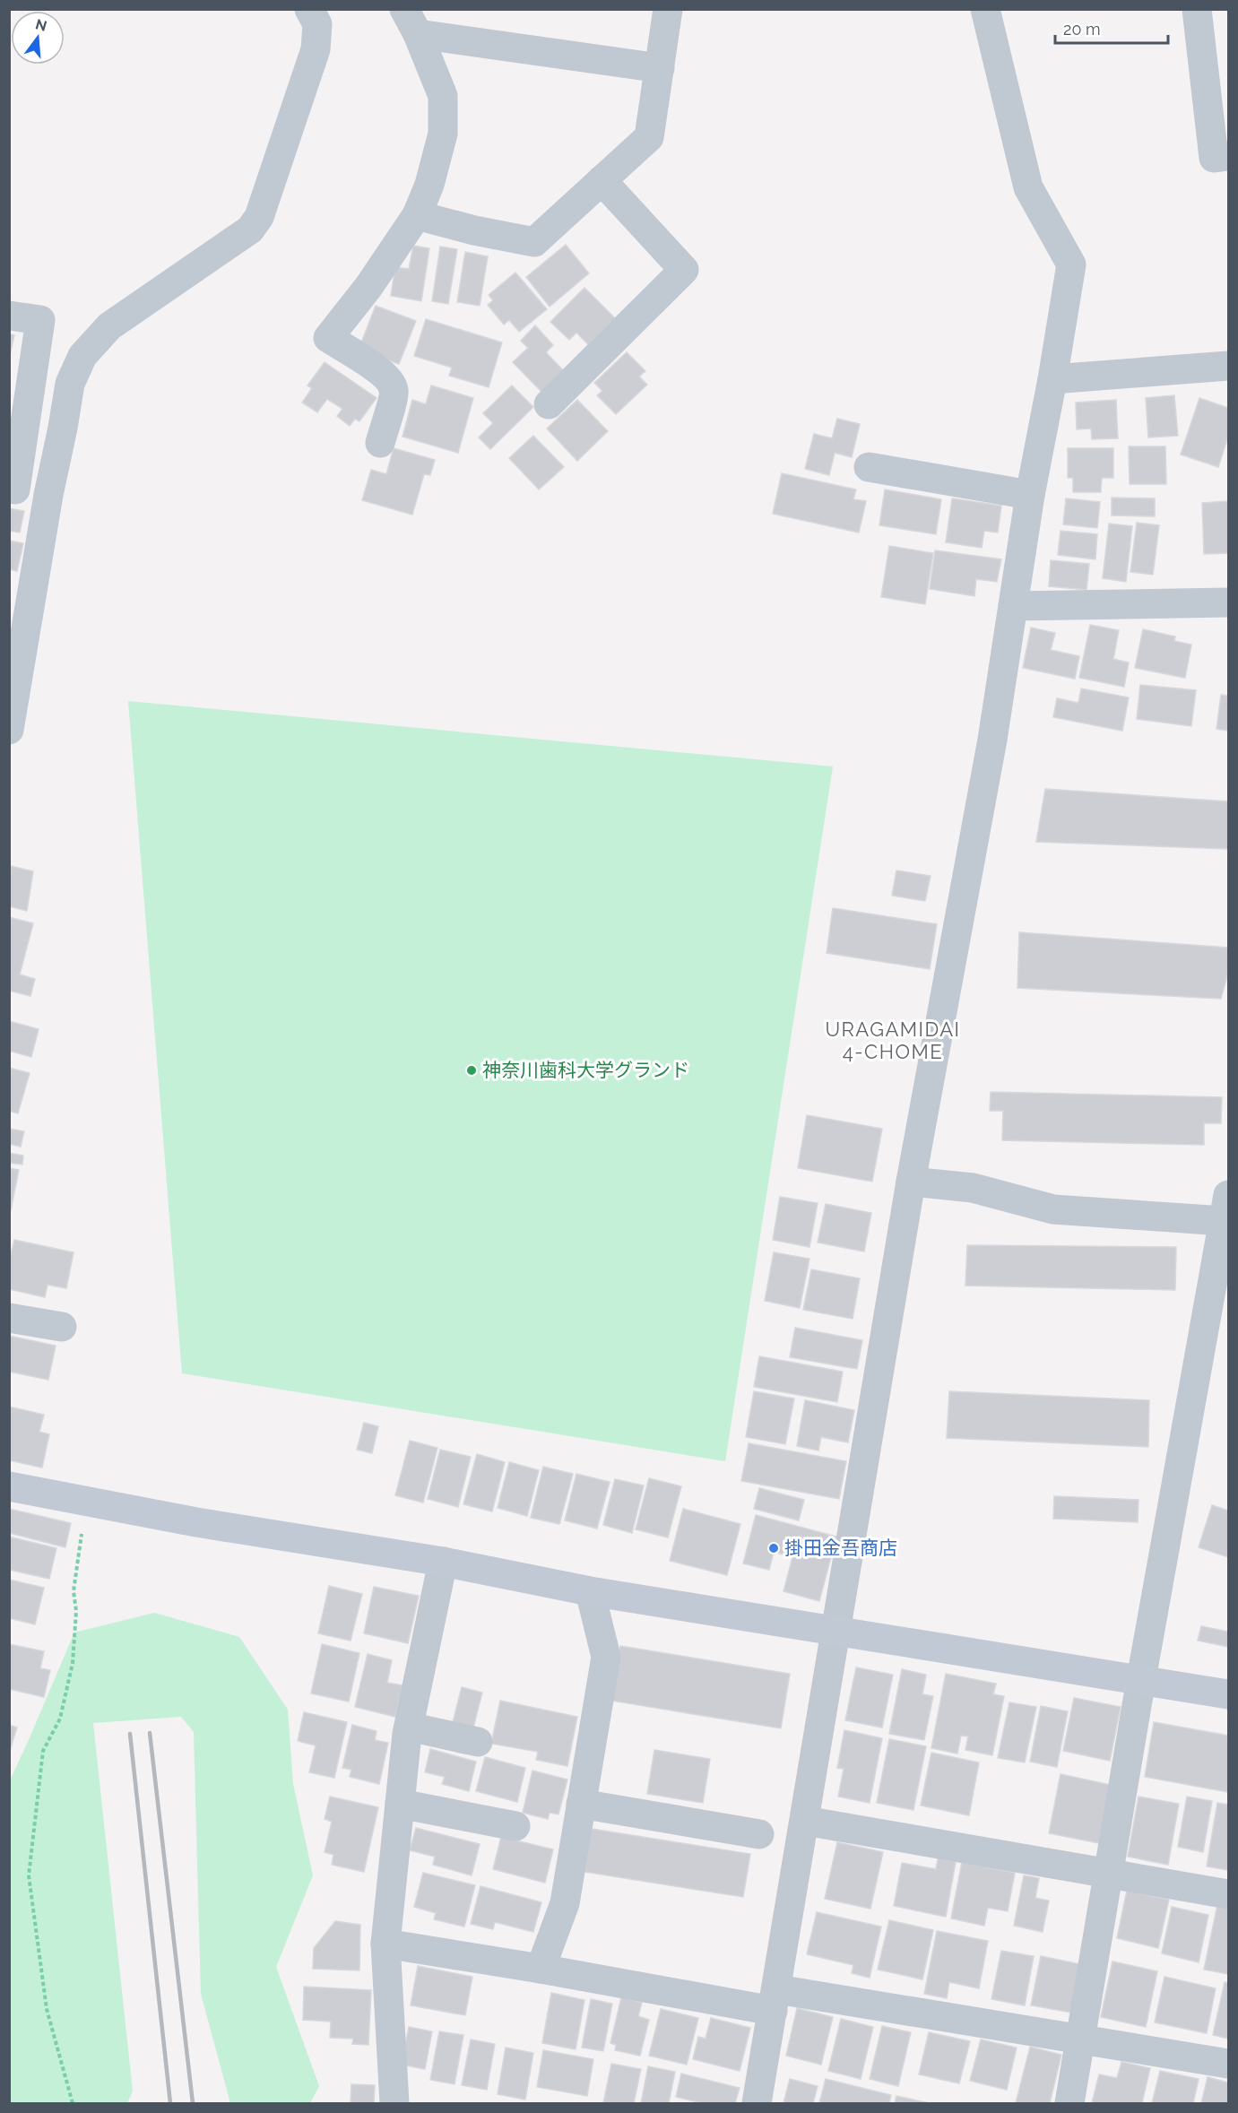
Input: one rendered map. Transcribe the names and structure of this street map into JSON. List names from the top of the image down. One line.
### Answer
{"districts":["URAGAMIDAI 4-CHOME"],"places":["神奈川歯科大学グランド","掛田金吾商店"],"scale_bar":"20 m","north":"top"}
